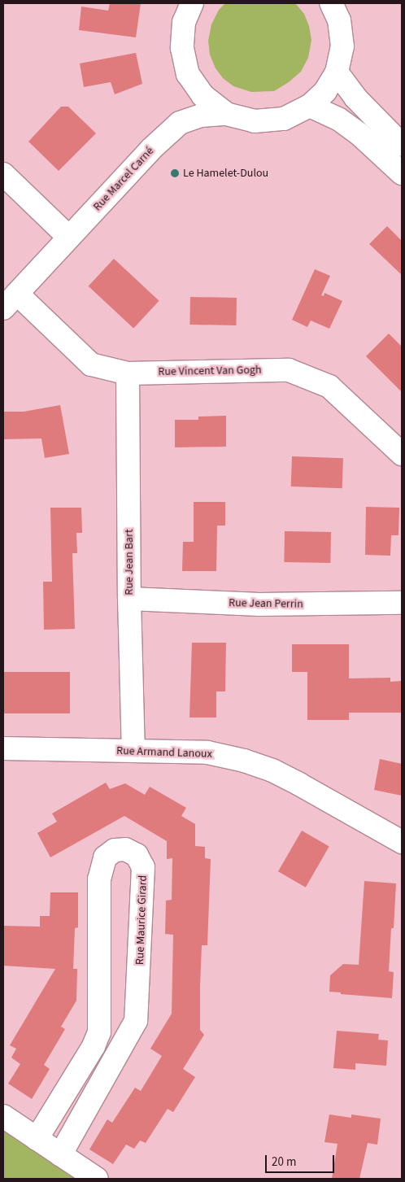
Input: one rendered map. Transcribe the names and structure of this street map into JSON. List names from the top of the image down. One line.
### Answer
{"streets":{"street":["Rue Marcel Carné","Rue Vincent Van Gogh","Rue Jean Bart","Rue Jean Perrin","Rue Armand Lanoux","Rue Maurice Girard"]},"crossings":[["Rue Marcel Carné","Rue Vincent Van Gogh"],["Rue Vincent Van Gogh","Rue Jean Bart"],["Rue Jean Bart","Rue Jean Perrin"],["Rue Jean Bart","Rue Armand Lanoux"]],"places":["Le Hamelet-Dulou"],"scale_bar":"20 m"}
